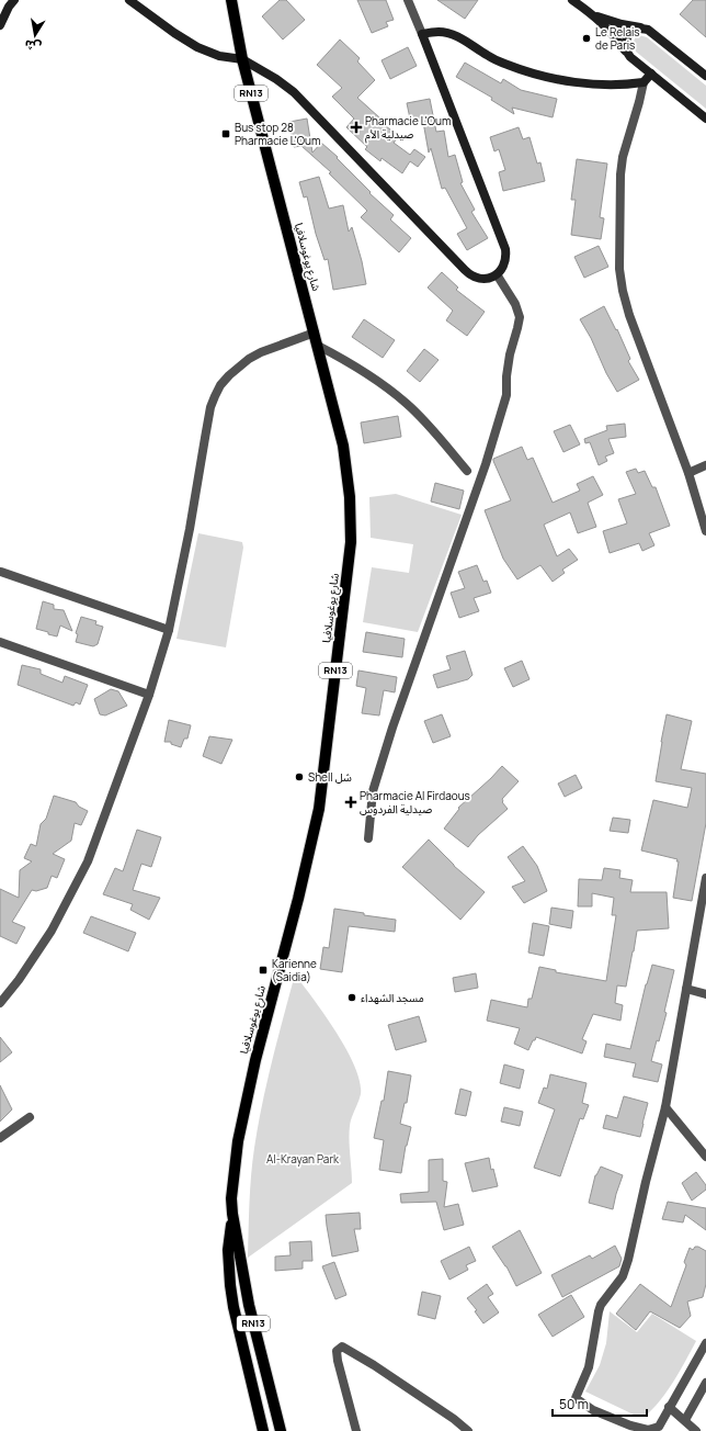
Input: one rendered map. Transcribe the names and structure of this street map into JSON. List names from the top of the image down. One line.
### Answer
{"streets":{"main road":["RN13","شارع يوغوسلافيا"]},"crossings":[["RN13","شارع يوغوسلافيا"]],"parks":["Al-Krayan Park"],"places":{"other":["Le Relais de Paris","Shell شل","مسجد الشهداء"],"health":["Pharmacie L'Oum صيدلية الأم","Pharmacie Al Firdaous صيدلية الفردوس"],"transit":["Bus stop 28 Pharmacie L'Oum","Karienne (Saidia)"]},"scale_bar":"50 m","north":"bottom"}
